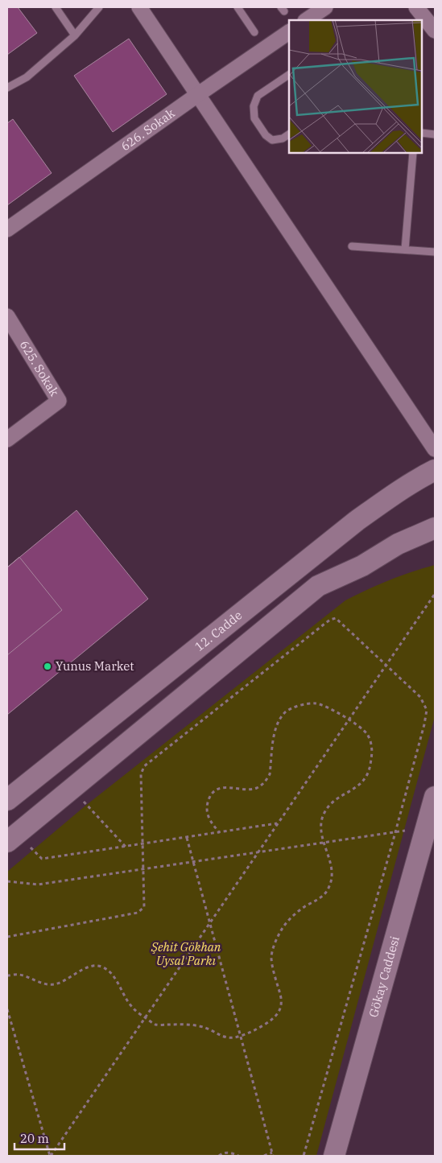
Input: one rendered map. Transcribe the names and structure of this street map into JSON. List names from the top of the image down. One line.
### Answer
{"streets":{"main road":["12. Cadde","Gökay Caddesi"],"street":["626. Sokak","625. Sokak"]},"parks":["Şehit Gökhan Uysal Parkı"],"places":["Yunus Market"],"scale_bar":"20 m"}
